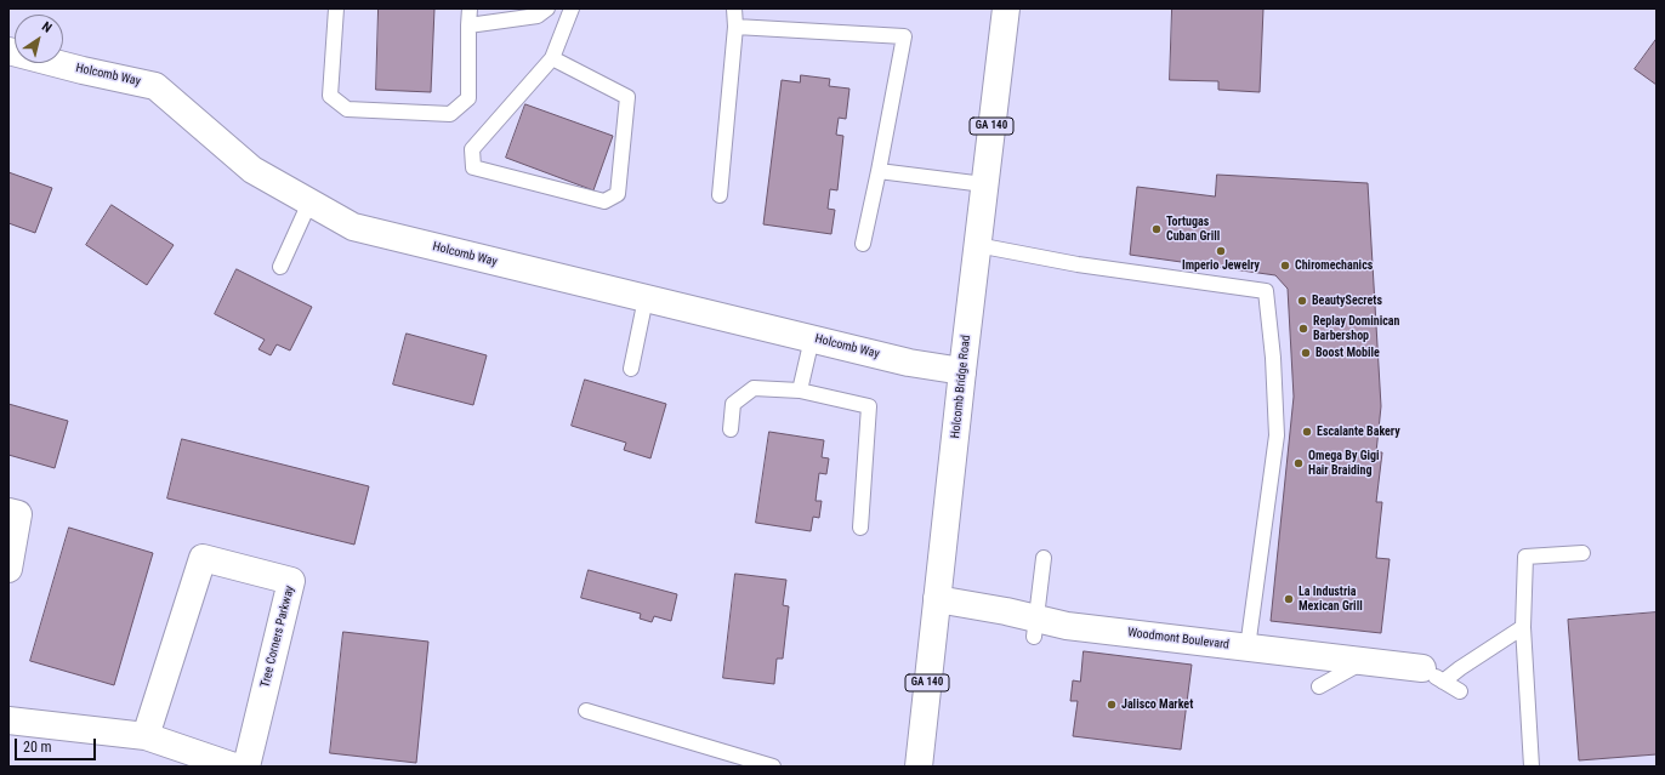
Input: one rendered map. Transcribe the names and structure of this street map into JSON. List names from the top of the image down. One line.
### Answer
{"streets":{"street":["Holcomb Way","GA 140","Holcomb Bridge Road","Tree Corners Parkway","Woodmont Boulevard"]},"crossings":[["Holcomb Way","Holcomb Bridge Road"],["Holcomb Bridge Road","Woodmont Boulevard"]],"places":["Tortugas Cuban Grill","Imperio Jewelry","Chiromechanics","BeautySecrets","Replay Dominican Barbershop","Boost Mobile","Escalante Bakery","Omega By Gigi Hair Braiding","La Industria Mexican Grill","Jalisco Market"],"scale_bar":"20 m","north":"top right"}
